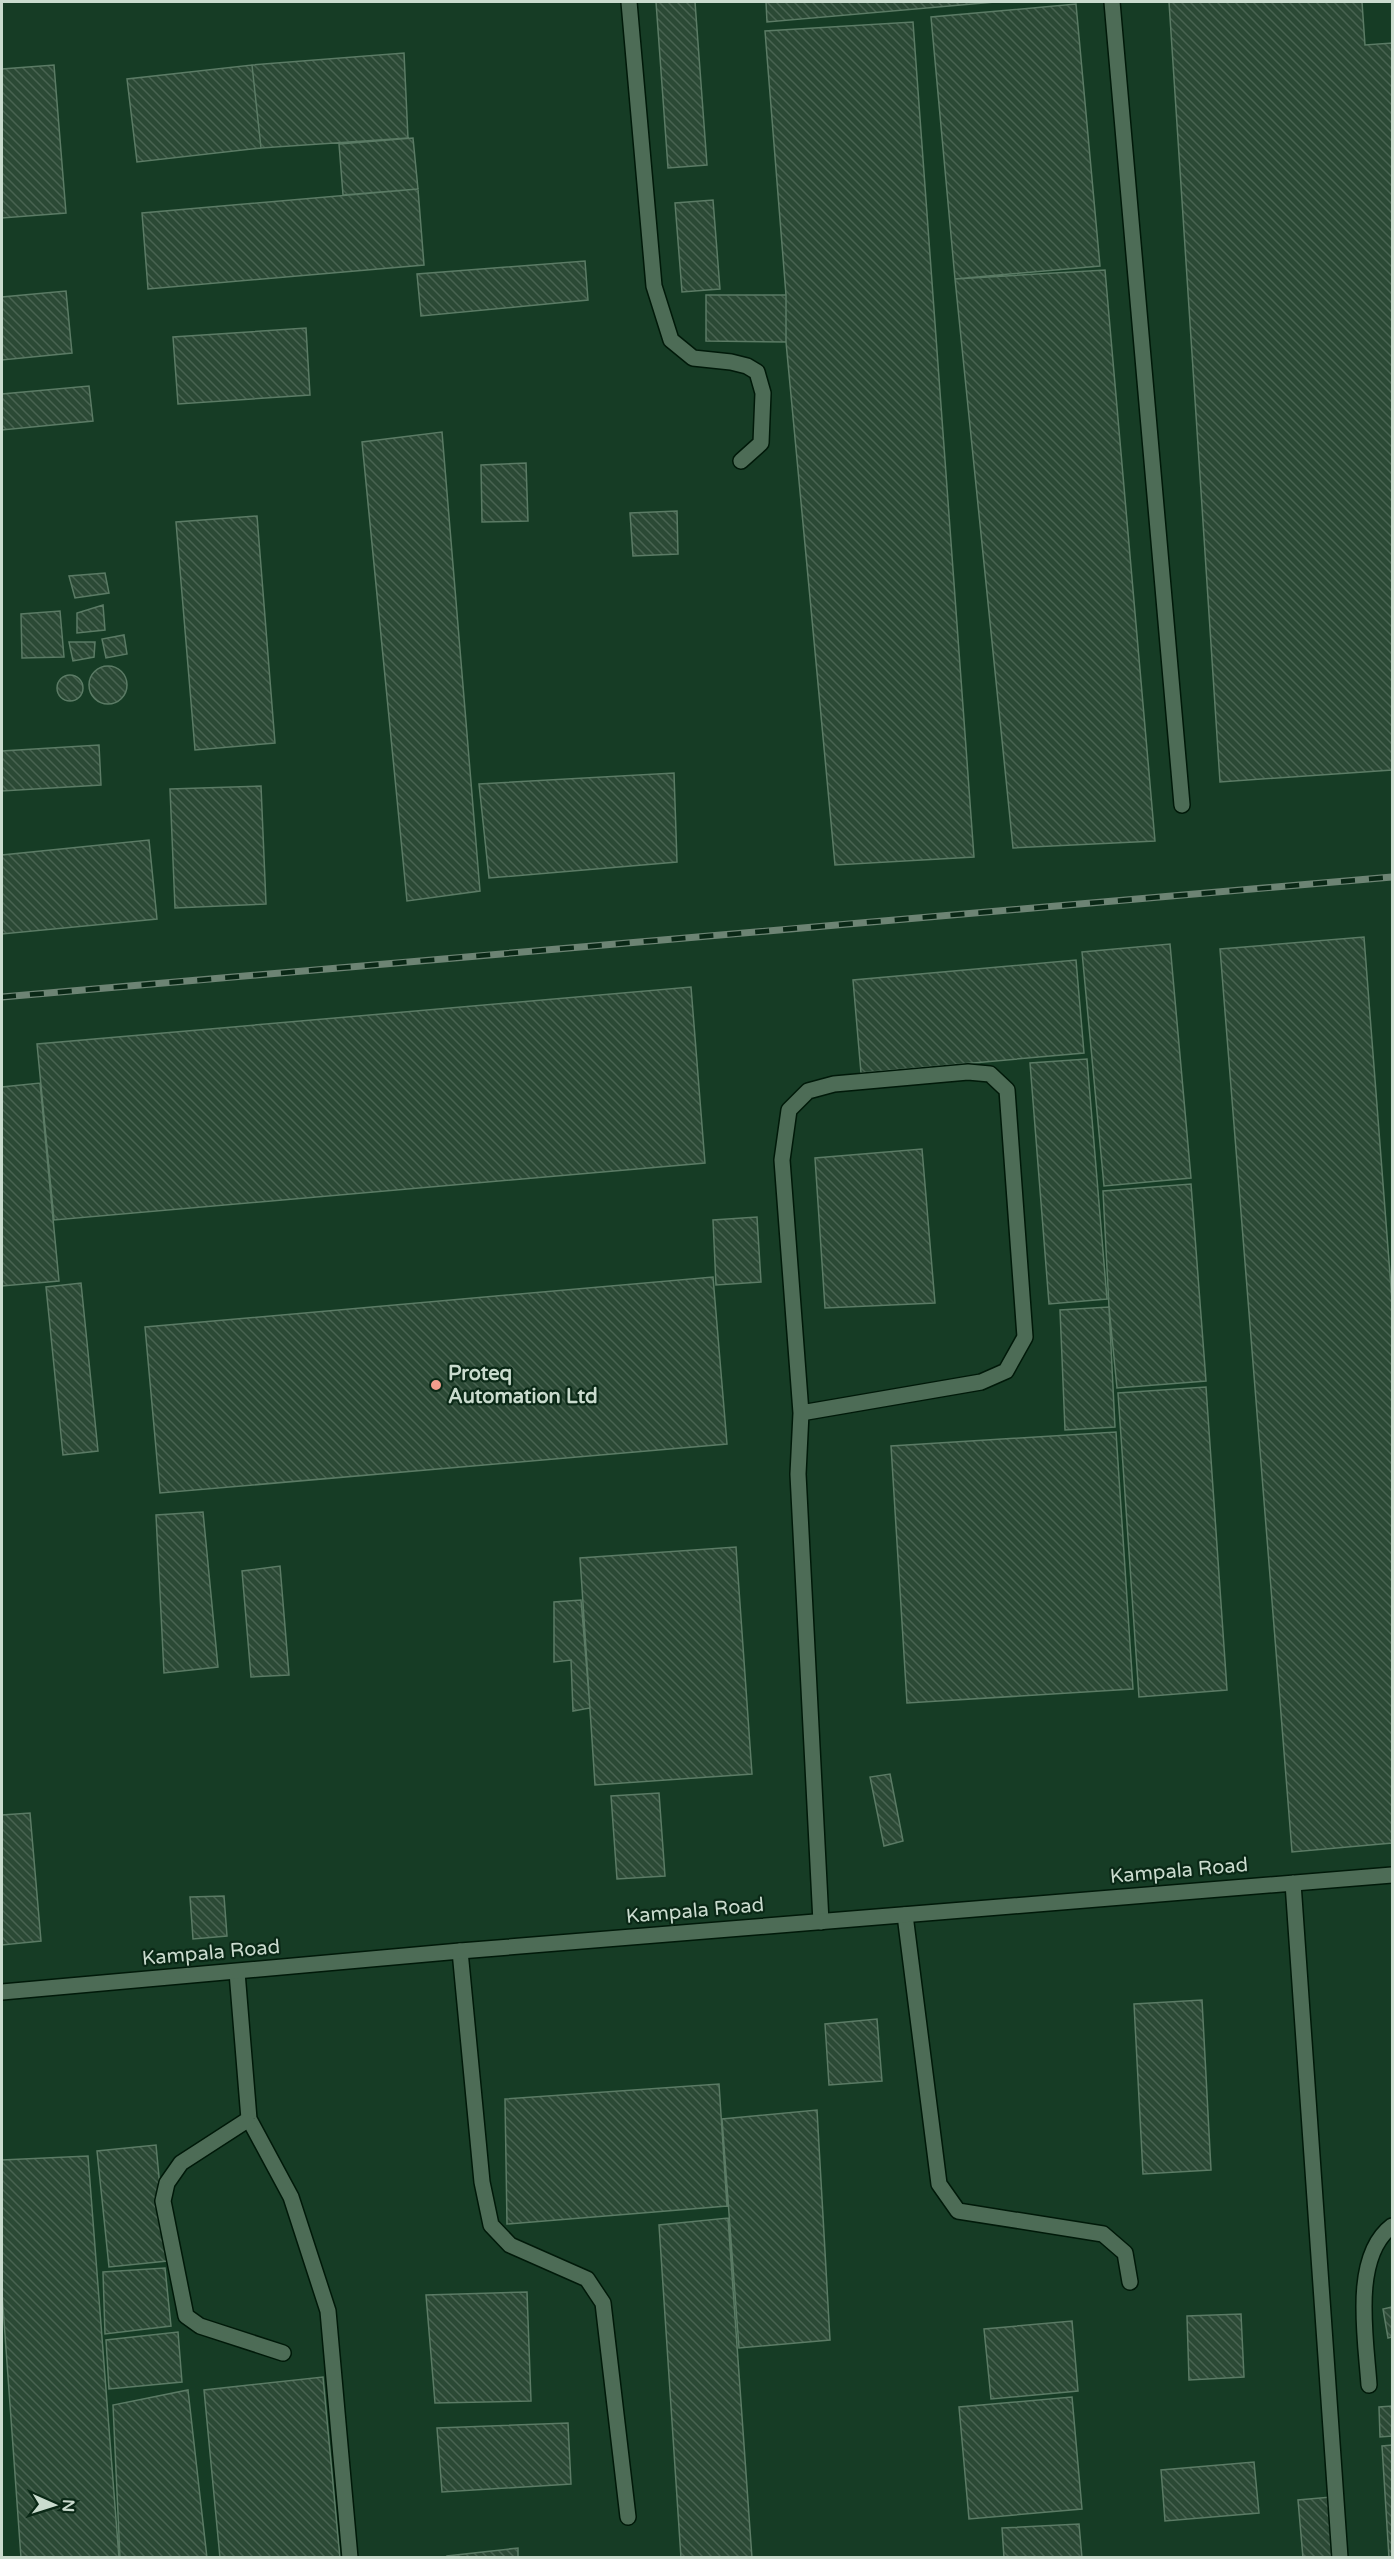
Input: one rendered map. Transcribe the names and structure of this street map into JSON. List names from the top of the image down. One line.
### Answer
{"streets":{"street":["Kampala Road"]},"places":["Proteq Automation Ltd"],"north":"right"}
